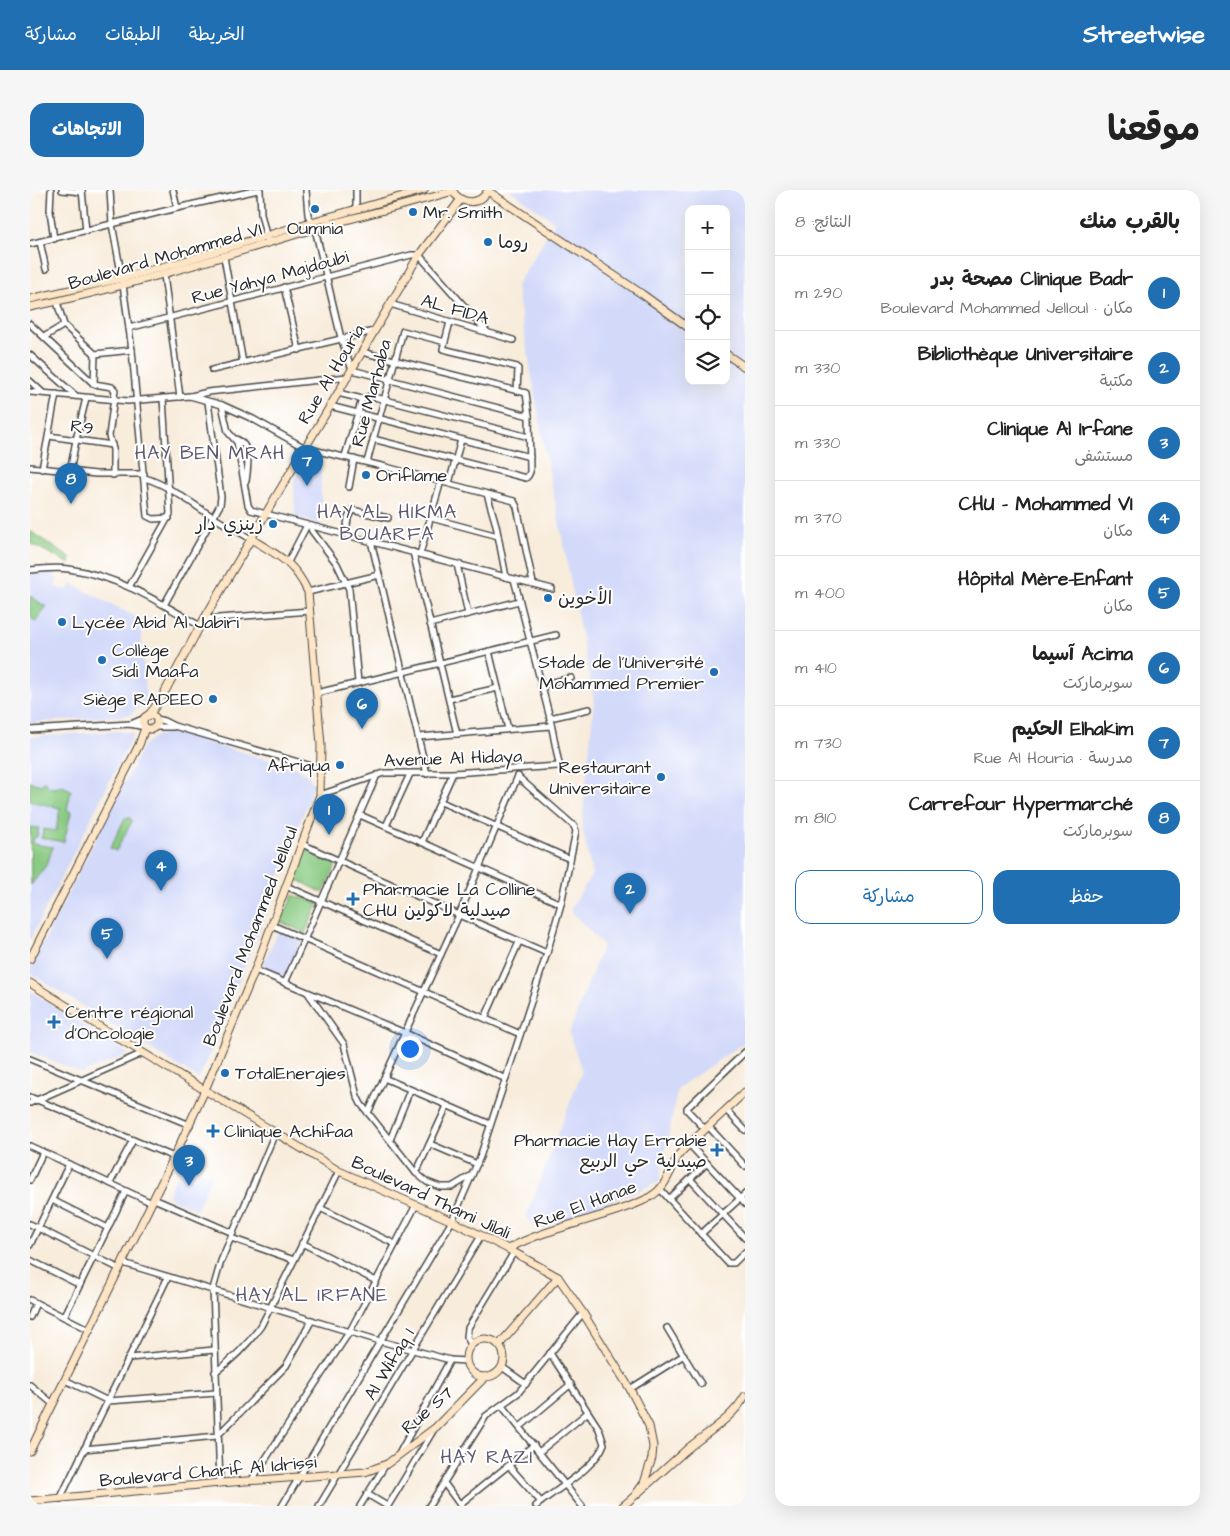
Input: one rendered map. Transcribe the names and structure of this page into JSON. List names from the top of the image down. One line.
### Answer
{"streets":{"street":["Boulevard Mohammed VI","Rue Yahya Majdoubi","AL FIDA","Rue Al Houria","Rue Marhaba","R9","Avenue Al Hidaya","Boulevard Mohammed Jelloul","Boulevard Thami Jilali","Rue El Hanae","Al Wifaq 1","Rue S7","Boulevard Charif Al Idrissi"]},"crossings":[["Rue Yahya Majdoubi","Rue Al Houria"],["AL FIDA","Rue Al Houria"],["Rue Al Houria","Boulevard Mohammed Jelloul"],["Avenue Al Hidaya","Boulevard Mohammed Jelloul"],["Boulevard Mohammed Jelloul","Boulevard Thami Jilali"],["Boulevard Thami Jilali","Rue El Hanae"],["Boulevard Thami Jilali","Al Wifaq 1"],["Al Wifaq 1","Boulevard Charif Al Idrissi"],["Rue S7","Boulevard Charif Al Idrissi"]],"districts":["HAY BEN MRAH","HAY AL HIKMA BOUARFA","HAY AL IRFANE","HAY RAZI"],"places":{"other":["Oumnia","Mr. Smith","روما","Oriflame","زينزي دار","الأخوين","Lycée Abid Al Jabiri","Collège Sidi Maafa","Stade de l'Université Mohammed Premier","Siège RADEEO","Afriqua","Restaurant Universitaire","TotalEnergies"],"health":["Pharmacie La Colline CHU صيدلية لاكولين","Centre régional d'Oncologie","Clinique Achifaa","Pharmacie Hay Errabie صيدلية حي الربيع"]},"page":{"header":"Streetwise","nav":["الخريطة","الطبقات","مشاركة"],"title":"موقعنا","buttons":["الاتجاهات",["حفظ","مشاركة"]],"heading":["بالقرب منك","النتائج: 8"],"map_buttons":["+","−"],"list":[{"mark":"1","name":"Clinique Badr مصحة بدر","note":"مكان · Boulevard Mohammed Jelloul","value":"290 m"},{"mark":"2","name":"Bibliothèque Universitaire","note":"مكتبة","value":"330 m"},{"mark":"3","name":"Clinique Al Irfane","note":"مستشفى","value":"330 m"},{"mark":"4","name":"CHU - Mohammed VI","note":"مكان","value":"370 m"},{"mark":"5","name":"Hôpital Mère-Enfant","note":"مكان","value":"400 m"},{"mark":"6","name":"Acima آسيما","note":"سوبرماركت","value":"410 m"},{"mark":"7","name":"Elhakim الحكيم","note":"مدرسة · Rue Al Houria","value":"730 m"},{"mark":"8","name":"Carrefour Hypermarché","note":"سوبرماركت","value":"810 m"}],"pins":["7","8","6","1","4","2","5","3"]}}
